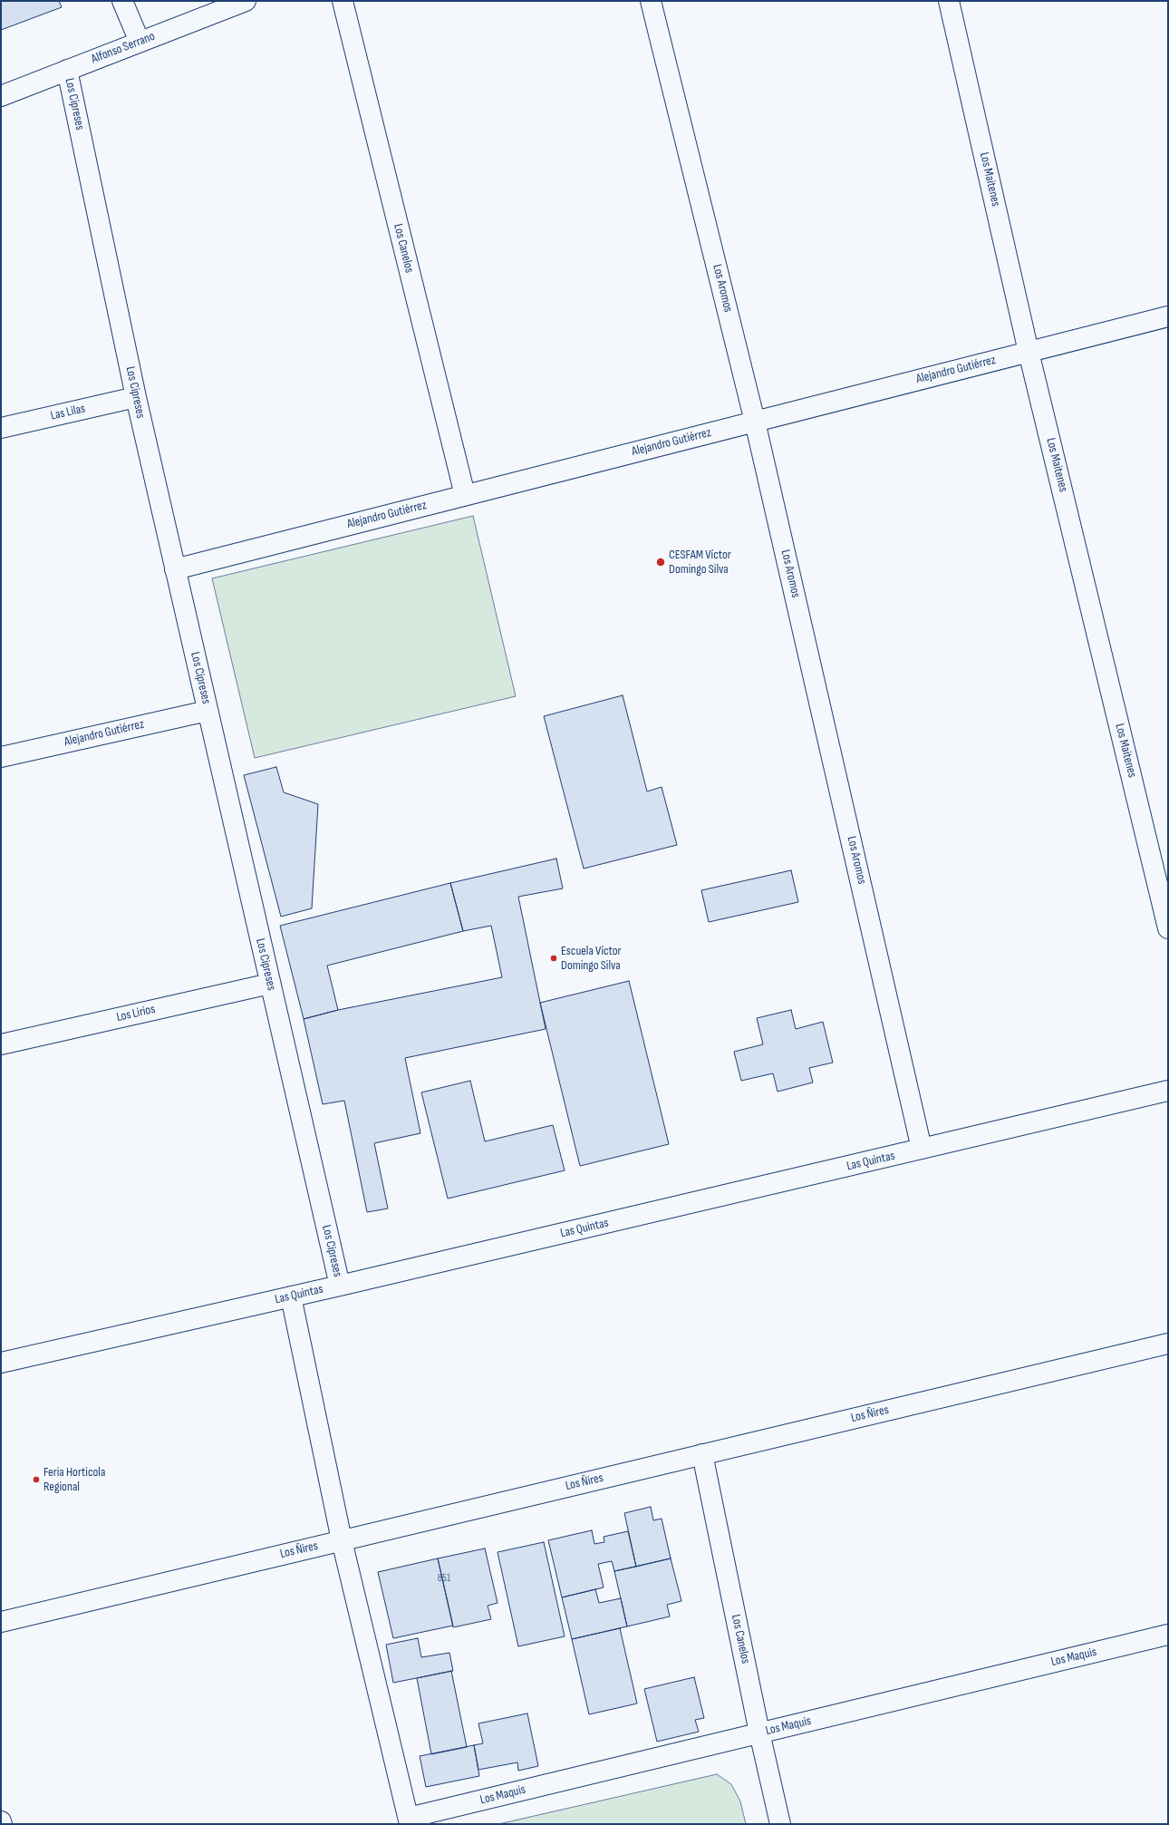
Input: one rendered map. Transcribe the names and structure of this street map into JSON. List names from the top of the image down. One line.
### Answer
{"streets":{"street":["Alfonso Serrano","Los Cipreses","Los Maitenes","Los Canelos","Los Aromos","Alejandro Gutiérrez","Las Lilas","Los Lirios","Las Quintas","Los Ñires","Los Maquis"]},"crossings":[["Alfonso Serrano","Los Cipreses"],["Los Cipreses","Alejandro Gutiérrez"],["Los Cipreses","Las Lilas"],["Los Cipreses","Los Lirios"],["Los Cipreses","Las Quintas"],["Los Maitenes","Alejandro Gutiérrez"],["Los Canelos","Alejandro Gutiérrez"],["Los Canelos","Los Ñires"],["Los Canelos","Los Maquis"],["Los Aromos","Alejandro Gutiérrez"],["Los Aromos","Las Quintas"]],"places":["CESFAM Víctor Domingo Silva","Escuela Víctor Domingo Silva","Feria Horticola Regional"],"house_numbers":["851"]}
